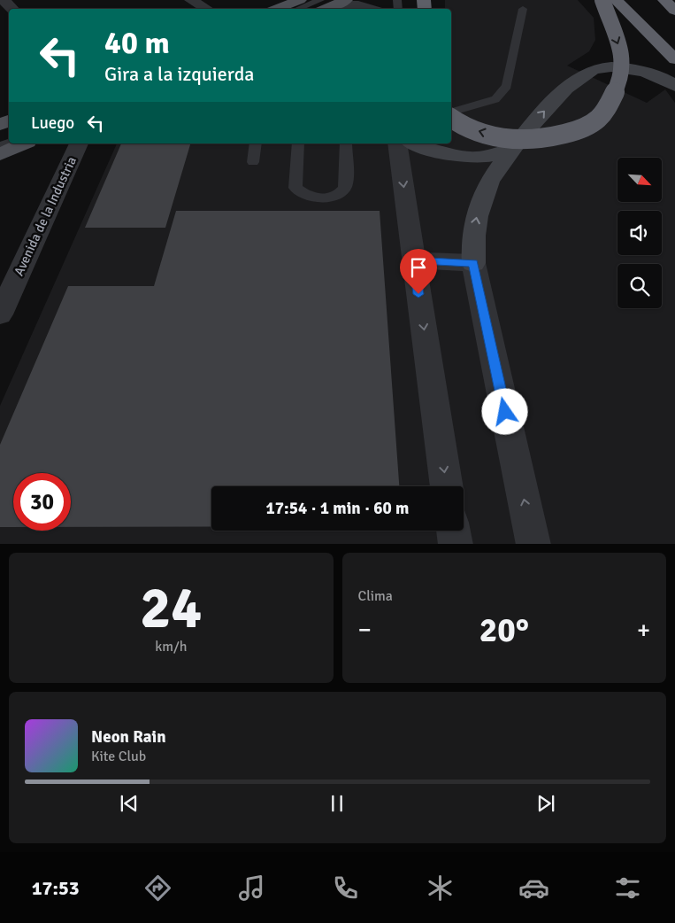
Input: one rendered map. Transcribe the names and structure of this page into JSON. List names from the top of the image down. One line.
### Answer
{"streets":{"street":["Avenida de la Industria"]},"north":"bottom right","page":{"turn":["40 m","Gira a la izquierda"],"then":"Luego","limit":"30","trip":"17:54 · 1 min · 60 m","tile":[["24","km/h"],"Clima"],"heat":["−","20°","+"],"song":["Neon Rain","Kite Club"],"tabs":"17:53"}}
